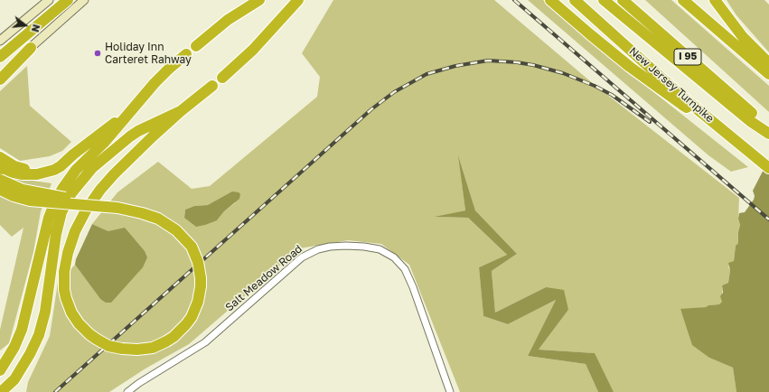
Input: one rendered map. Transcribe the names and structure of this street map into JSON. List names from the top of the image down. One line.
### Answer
{"streets":{"highway":["I 95","New Jersey Turnpike"],"street":["Salt Meadow Road"]},"places":["Holiday Inn Carteret Rahway"],"north":"right"}
